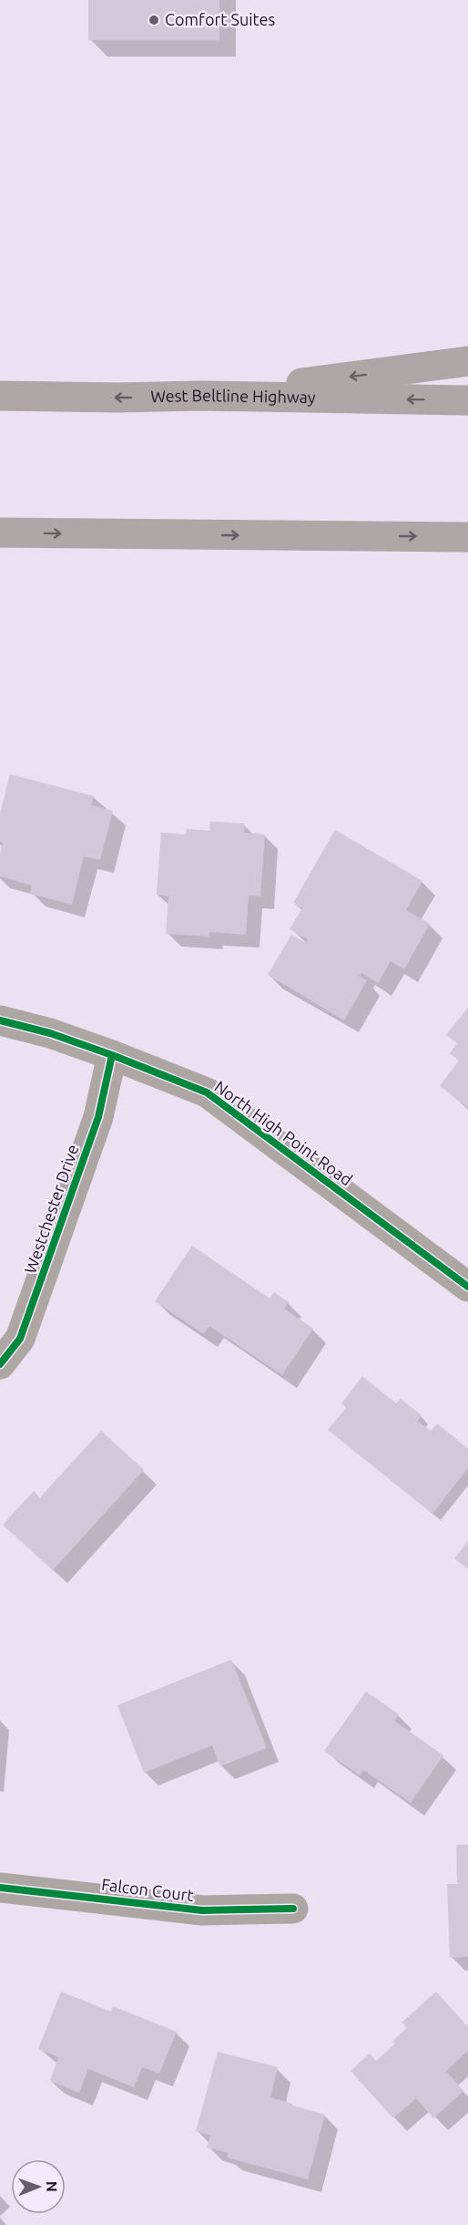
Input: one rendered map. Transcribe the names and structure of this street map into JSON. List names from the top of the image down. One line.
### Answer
{"streets":{"highway":["West Beltline Highway"],"street":["North High Point Road","Westchester Drive","Falcon Court"]},"crossings":[["North High Point Road","Westchester Drive"]],"places":["Comfort Suites"],"north":"right"}
